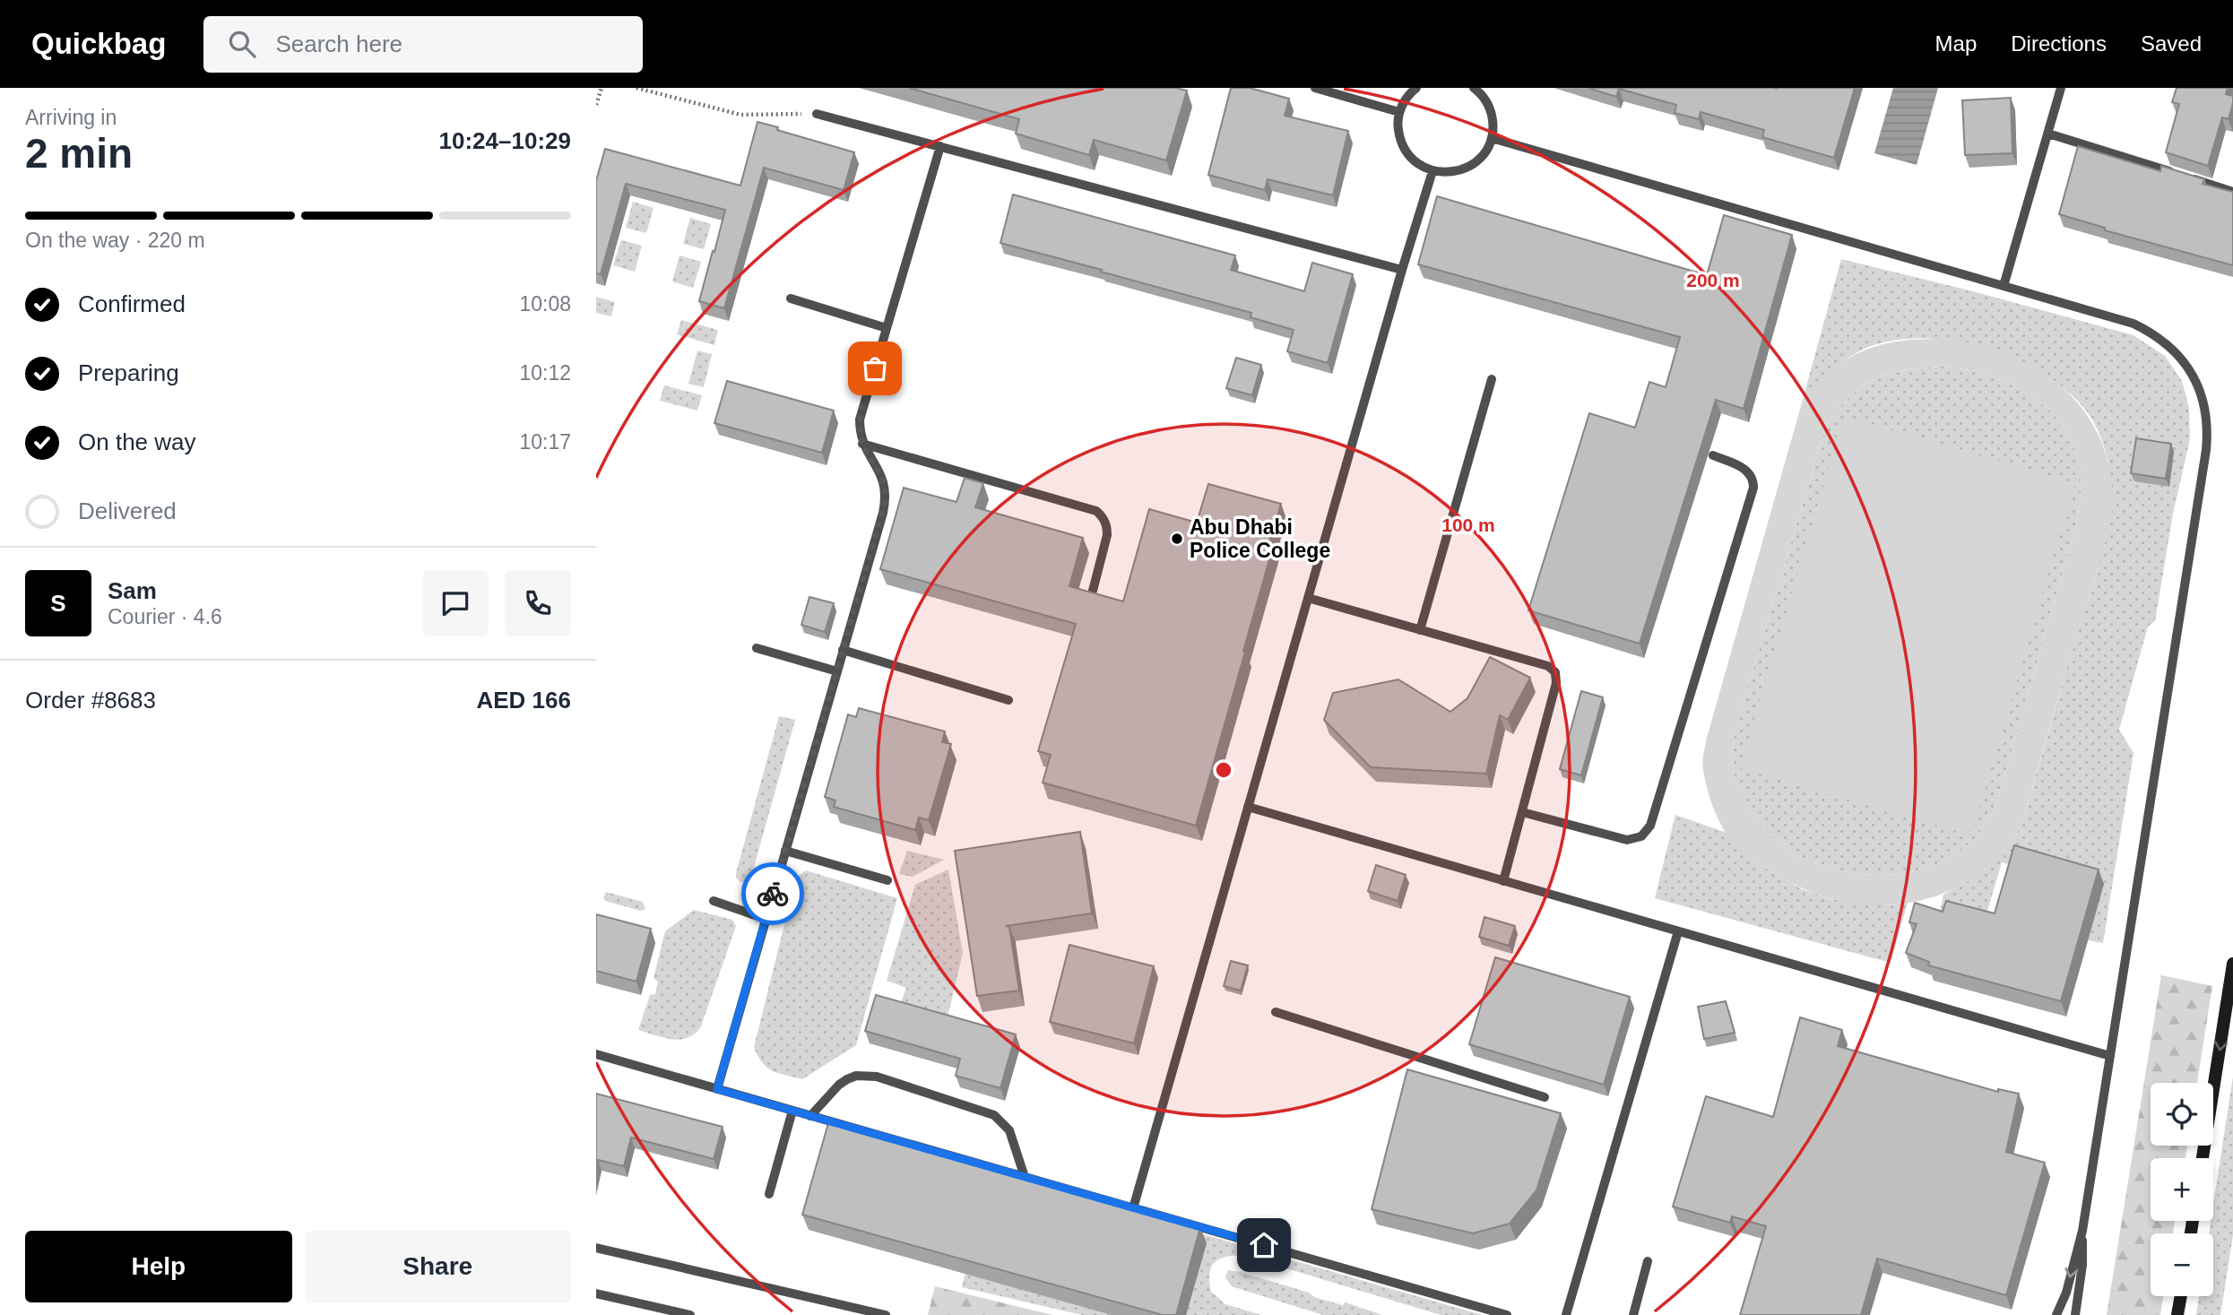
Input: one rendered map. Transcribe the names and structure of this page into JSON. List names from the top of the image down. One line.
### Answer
{"places":["Abu Dhabi Police College"],"page":{"header":"Quickbag","search":"Search here","nav":["Map","Directions","Saved"],"heading":["2 min","Arriving in","10:24–10:29"],"panel":["Sam","Courier · 4.6","Order #8683","AED 166"],"bar":"On the way · 220 m","list":[["Confirmed","10:08"],["Preparing","10:12"],["On the way","10:17"],"Delivered"],"round":"S","map_buttons":["+","−"],"buttons":["Help","Share"]},"rings":["200 m","100 m"]}
